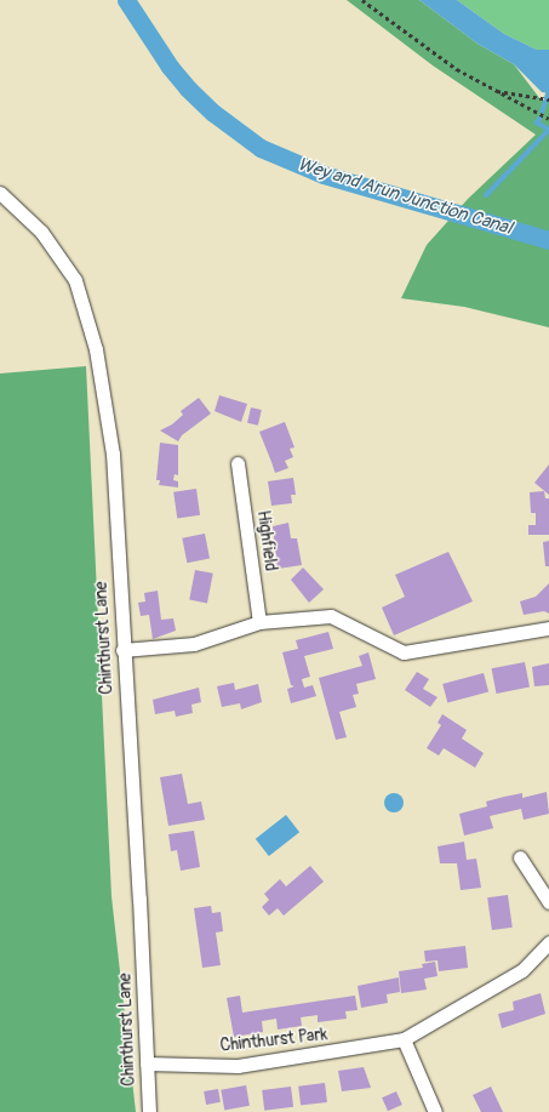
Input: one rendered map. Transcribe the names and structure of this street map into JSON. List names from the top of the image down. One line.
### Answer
{"streets":{"street":["Highfield","Chinthurst Lane","Chinthurst Park"]},"crossings":[["Chinthurst Lane","Chinthurst Park"]],"water":["Wey and Arun Junction Canal"]}
